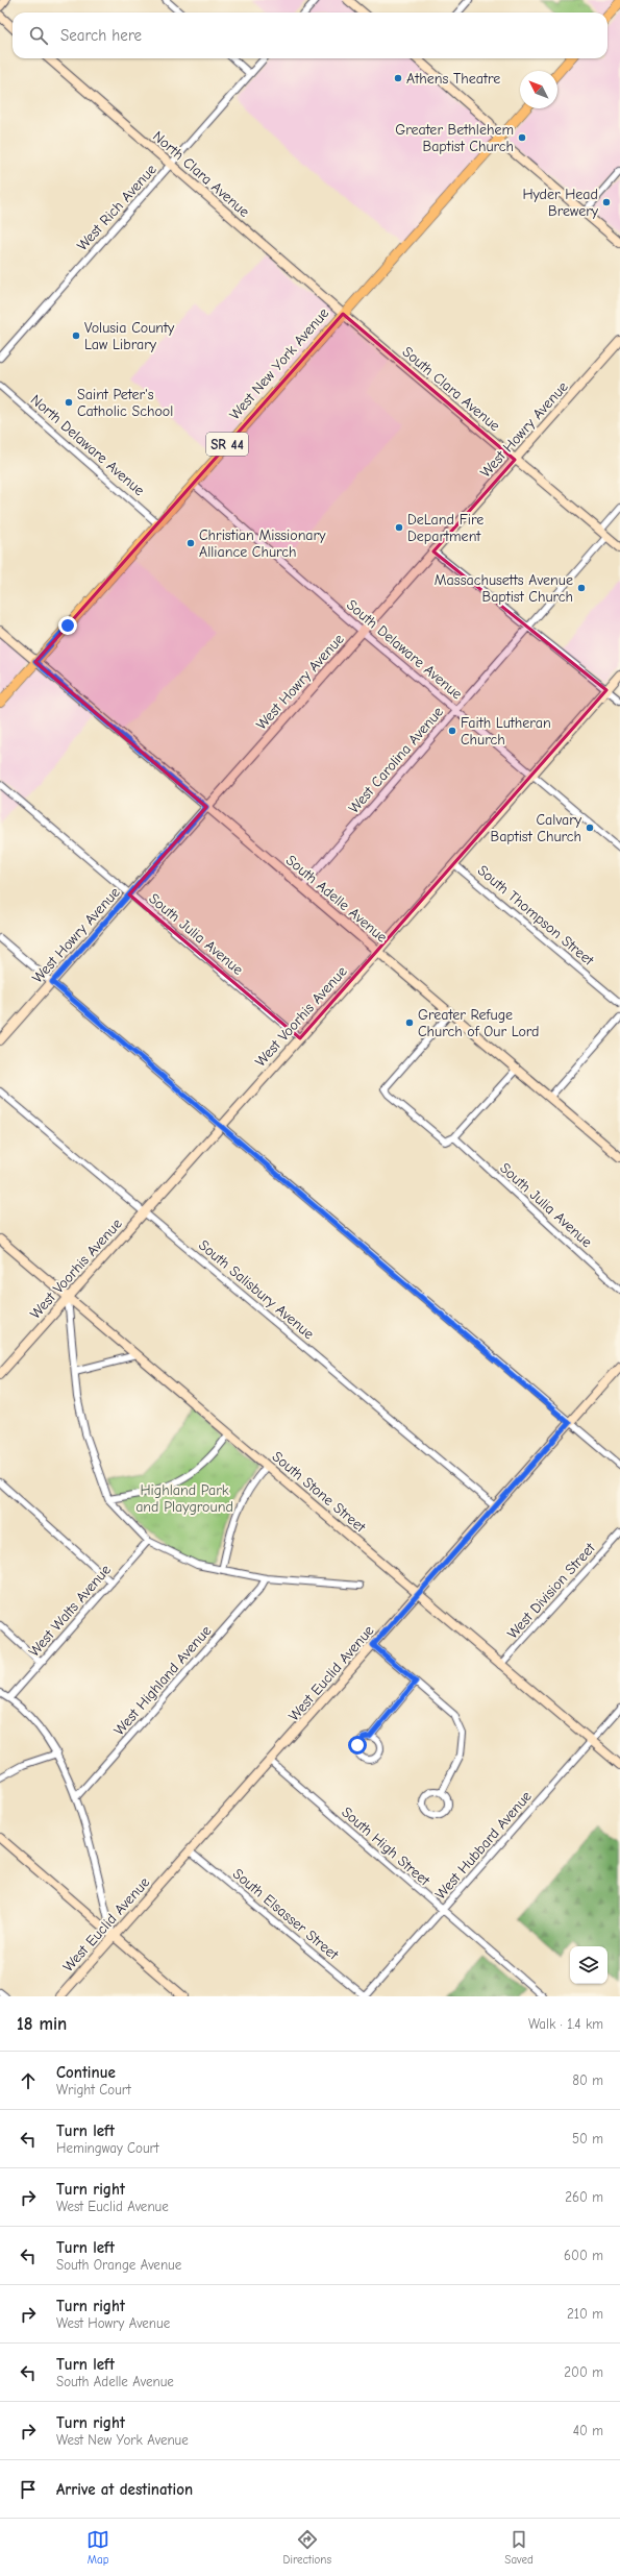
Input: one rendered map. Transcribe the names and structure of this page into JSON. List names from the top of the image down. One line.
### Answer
{"streets":{"main road":["West New York Avenue","SR 44"],"street":["North Clara Avenue","West Rich Avenue","South Clara Avenue","West Howry Avenue","North Delaware Avenue","South Delaware Avenue","West Carolina Avenue","South Adelle Avenue","South Thompson Street","South Julia Avenue","West Voorhis Avenue","South Salisbury Avenue","South Stone Street","West Division Street","West Walts Avenue","West Euclid Avenue","West Highland Avenue","West Hubbard Avenue","South High Street","South Elsasser Street"]},"crossings":[["North Clara Avenue","West Rich Avenue"],["North Clara Avenue","West New York Avenue"],["North Clara Avenue","South Clara Avenue"],["West New York Avenue","South Clara Avenue"],["West New York Avenue","North Delaware Avenue"],["West New York Avenue","South Delaware Avenue"],["West New York Avenue","South Adelle Avenue"],["South Clara Avenue","West Howry Avenue"],["South Clara Avenue","West Carolina Avenue"],["West Howry Avenue","South Delaware Avenue"],["West Howry Avenue","South Adelle Avenue"],["West Howry Avenue","South Julia Avenue"],["South Delaware Avenue","West Carolina Avenue"],["South Delaware Avenue","West Voorhis Avenue"],["West Carolina Avenue","South Adelle Avenue"],["South Adelle Avenue","West Voorhis Avenue"],["South Thompson Street","West Voorhis Avenue"],["South Julia Avenue","West Voorhis Avenue"],["West Voorhis Avenue","South Salisbury Avenue"],["West Voorhis Avenue","South Stone Street"],["South Salisbury Avenue","West Euclid Avenue"],["South Stone Street","West Division Street"],["South Stone Street","West Euclid Avenue"],["South Stone Street","West Hubbard Avenue"],["West Euclid Avenue","South High Street"],["West Euclid Avenue","South Elsasser Street"],["West Hubbard Avenue","South High Street"],["West Hubbard Avenue","South Elsasser Street"]],"parks":["Highland Park and Playground"],"places":["Athens Theatre","Greater Bethlehem Baptist Church","Hyder Head Brewery","Volusia County Law Library","Saint Peter's Catholic School","DeLand Fire Department","Christian Missionary Alliance Church","Massachusetts Avenue Baptist Church","Faith Lutheran Church","Calvary Baptist Church","Greater Refuge Church of Our Lord"],"north":"top left","page":{"search":"Search here","heading":["18 min","Walk · 1.4 km"],"list":[["Continue","Wright Court","80 m"],["Turn left","Hemingway Court","50 m"],["Turn right","West Euclid Avenue","260 m"],["Turn left","South Orange Avenue","600 m"],["Turn right","West Howry Avenue","210 m"],["Turn left","South Adelle Avenue","200 m"],["Turn right","West New York Avenue","40 m"],"Arrive at destination"],"nav":["Map","Directions","Saved"]}}
